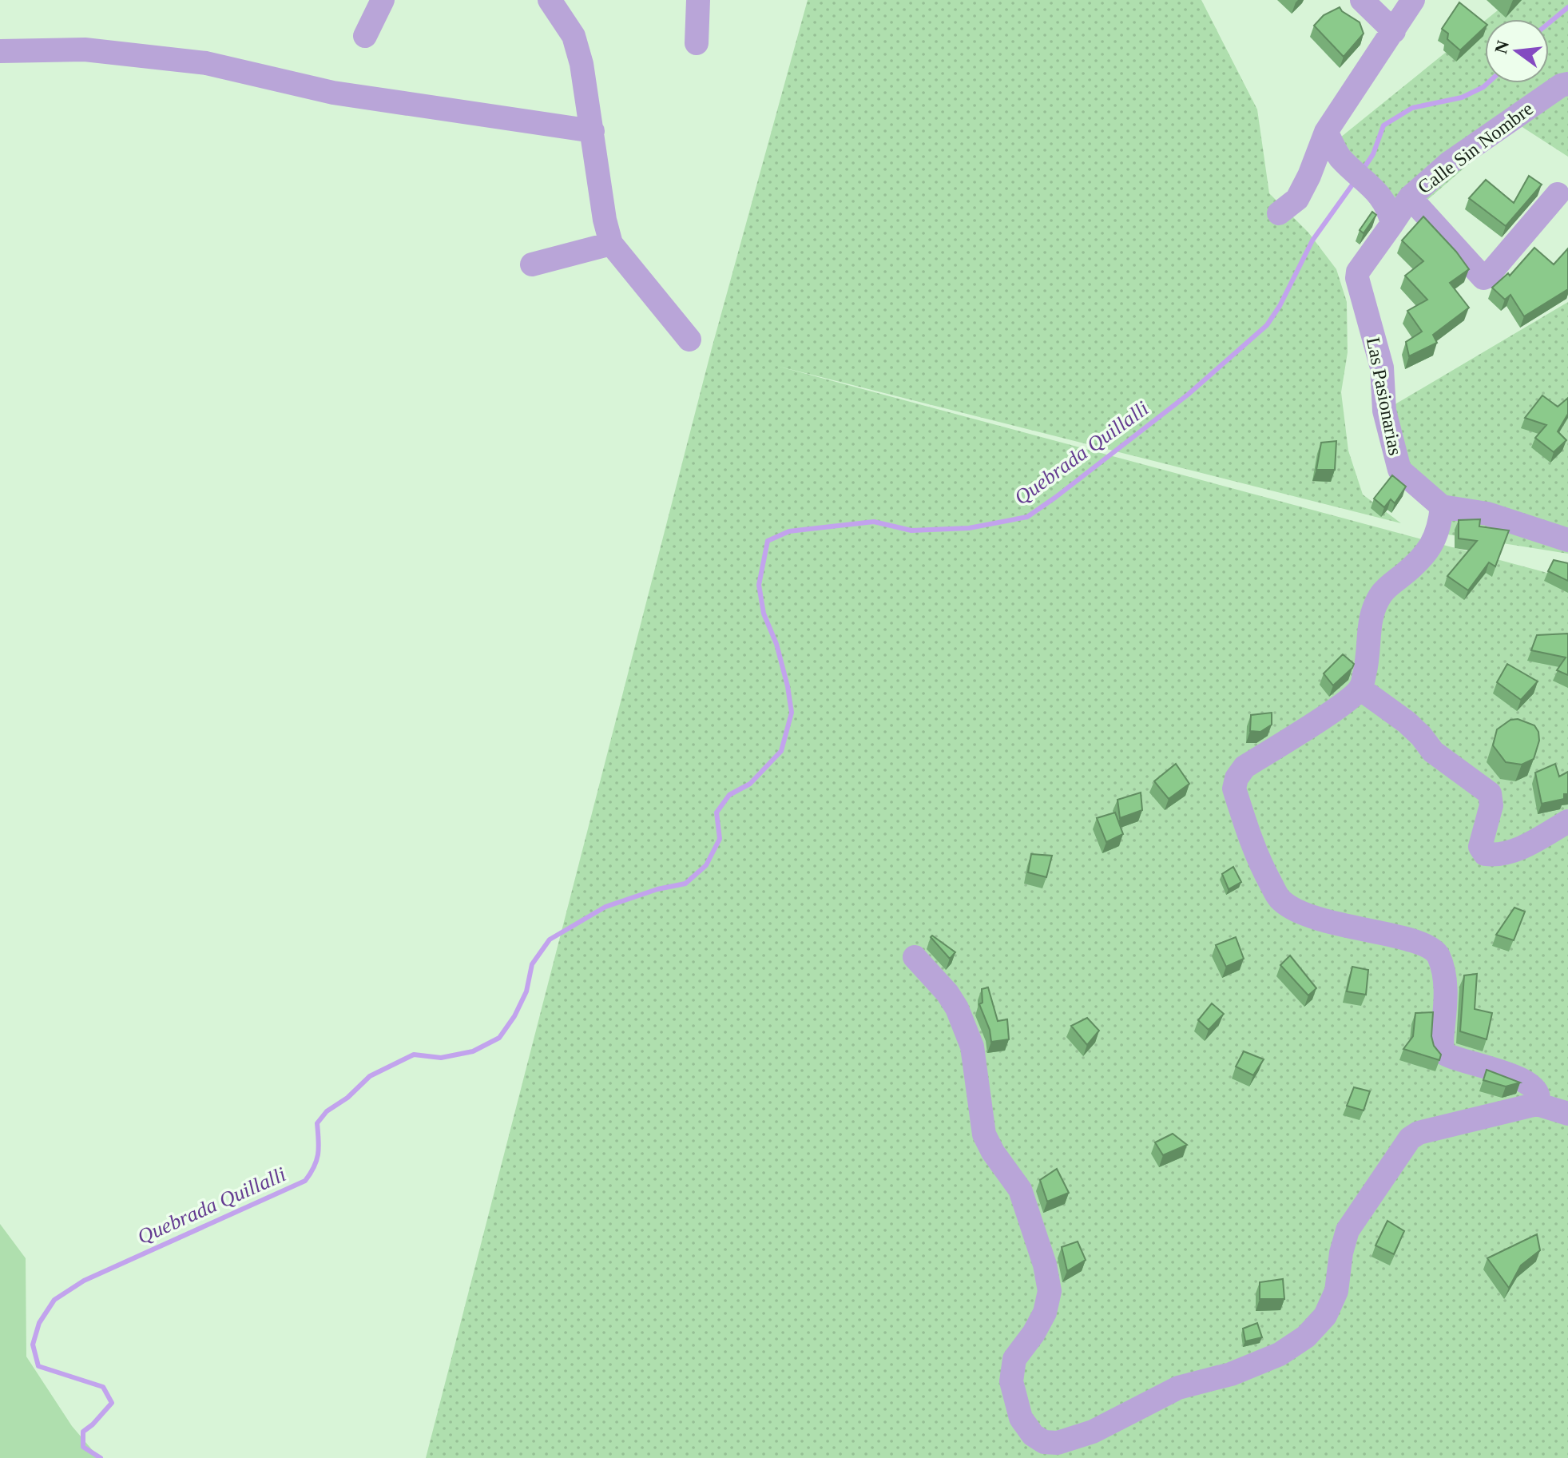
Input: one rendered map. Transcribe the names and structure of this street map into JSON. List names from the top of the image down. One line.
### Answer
{"streets":{"street":["Calle Sin Nombre","Las Pasionarias"]},"crossings":[["Calle Sin Nombre","Las Pasionarias"]],"water":["Quebrada Quillalli"],"north":"left"}
